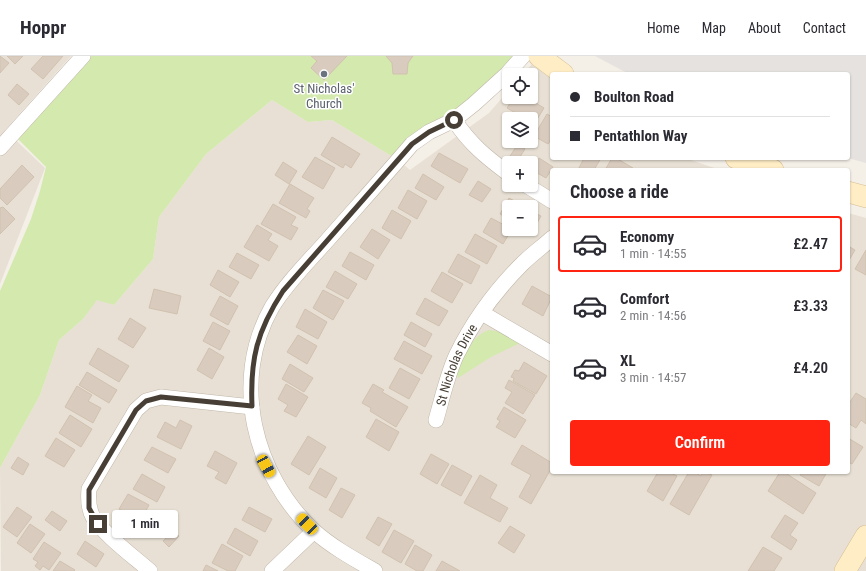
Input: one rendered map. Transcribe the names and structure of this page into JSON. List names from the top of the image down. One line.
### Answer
{"streets":{"street":["St Nicholas Drive"]},"places":["St Nicholas' Church"],"page":{"header":"Hoppr","nav":["Home","Map","About","Contact"],"map_buttons":["+","−"],"banner":["Boulton Road","Pentathlon Way"],"heading":"Choose a ride","list":[{"name":"Economy","note":"1 min · 14:55","value":"£2.47"},{"name":"Comfort","note":"2 min · 14:56","value":"£3.33"},{"name":"XL","note":"3 min · 14:57","value":"£4.20"}],"buttons":"Confirm","bubble":"1 min"}}
